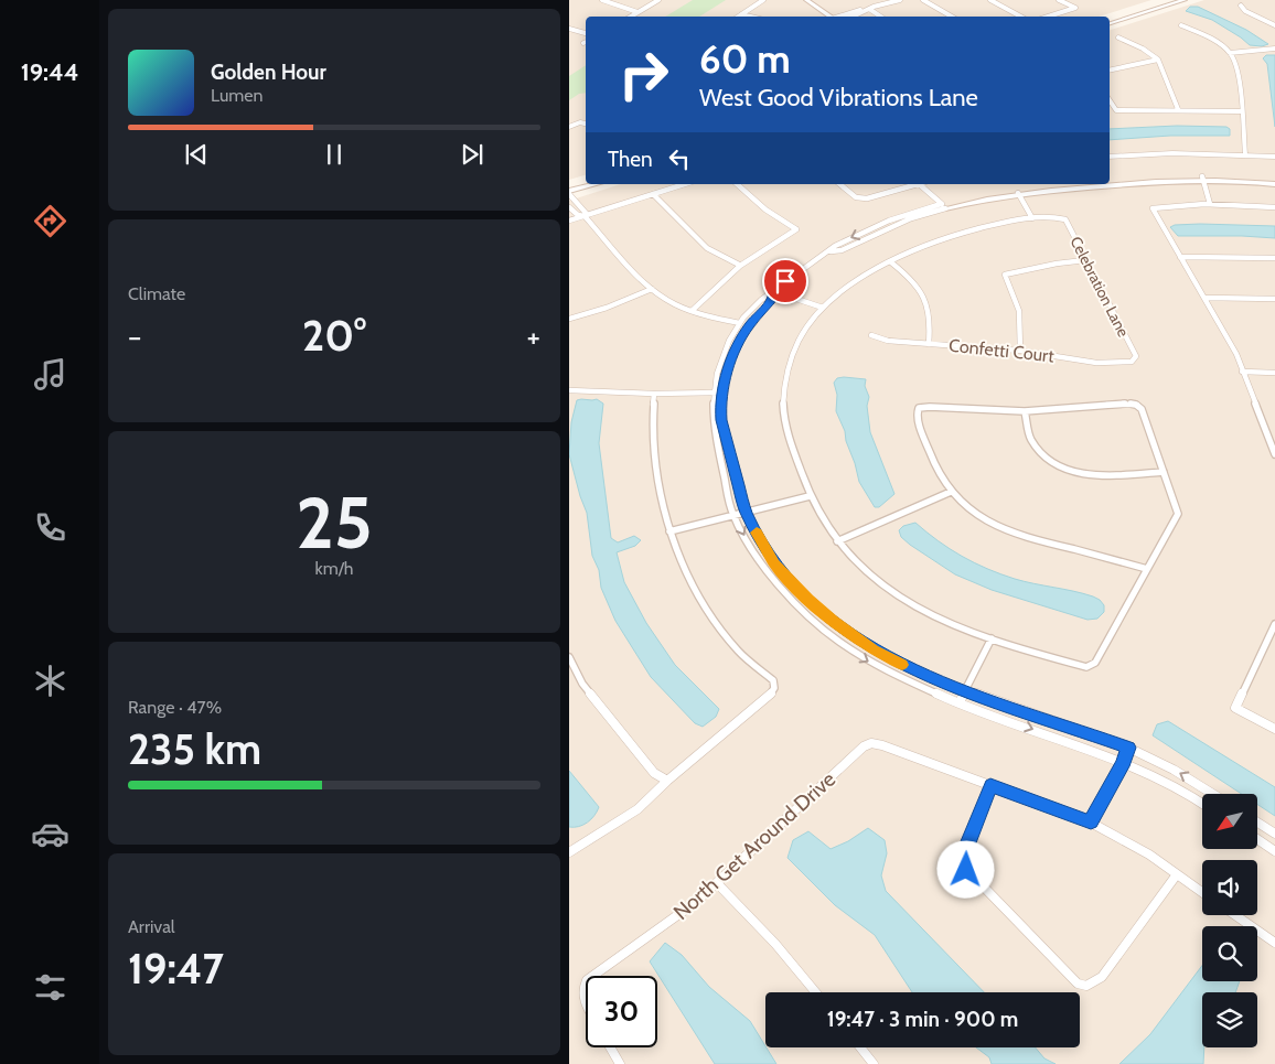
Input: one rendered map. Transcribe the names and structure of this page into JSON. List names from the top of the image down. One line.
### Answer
{"streets":{"street":["Celebration Lane","Confetti Court","North Get Around Drive"]},"crossings":[["Celebration Lane","Confetti Court"]],"north":"bottom left","page":{"tabs":"19:44","turn":["60 m","West Good Vibrations Lane"],"song":["Golden Hour","Lumen"],"then":"Then","tile":["Climate",["25","km/h"],["Range · 47%","235 km"],["Arrival","19:47"]],"heat":["−","20°","+"],"limit":"30","trip":"19:47 · 3 min · 900 m"}}
